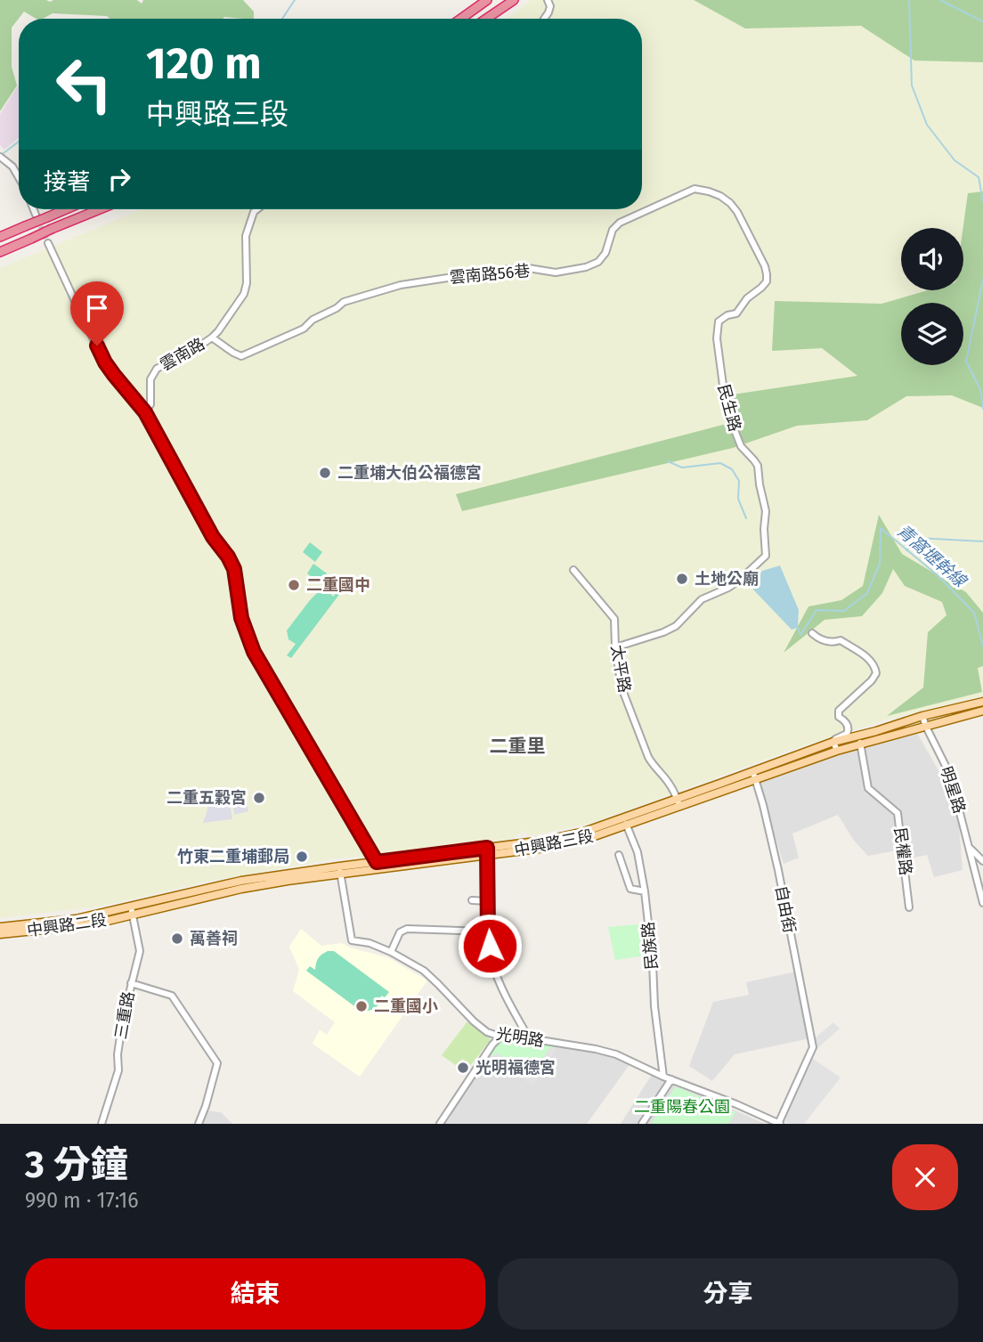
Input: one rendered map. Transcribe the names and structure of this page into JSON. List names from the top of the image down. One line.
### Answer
{"streets":{"main road":["中興路三段","中興路二段"],"street":["雲南路56巷","雲南路","民生路","太平路","明星路","民權路","自由街","民族路","三重路","光明路"]},"crossings":[["雲南路56巷","雲南路"],["雲南路56巷","民生路"],["民生路","太平路"],["太平路","中興路三段"],["明星路","中興路三段"],["中興路三段","民權路"],["中興路三段","自由街"],["中興路三段","中興路二段"],["中興路三段","民族路"],["中興路三段","三重路"],["中興路三段","光明路"],["自由街","光明路"],["中興路二段","三重路"],["民族路","光明路"]],"districts":["二重里"],"water":["青窩壢幹線"],"parks":["二重陽春公園"],"places":["二重埔大伯公福德宮","土地公廟","二重國中","二重五穀宮","竹東二重埔郵局","萬善祠","二重國小","光明福德宮"],"page":{"turn":["120 m","中興路三段"],"then":"接著","heading":["3 分鐘","990 m · 17:16"],"buttons":["結束","分享"]}}
